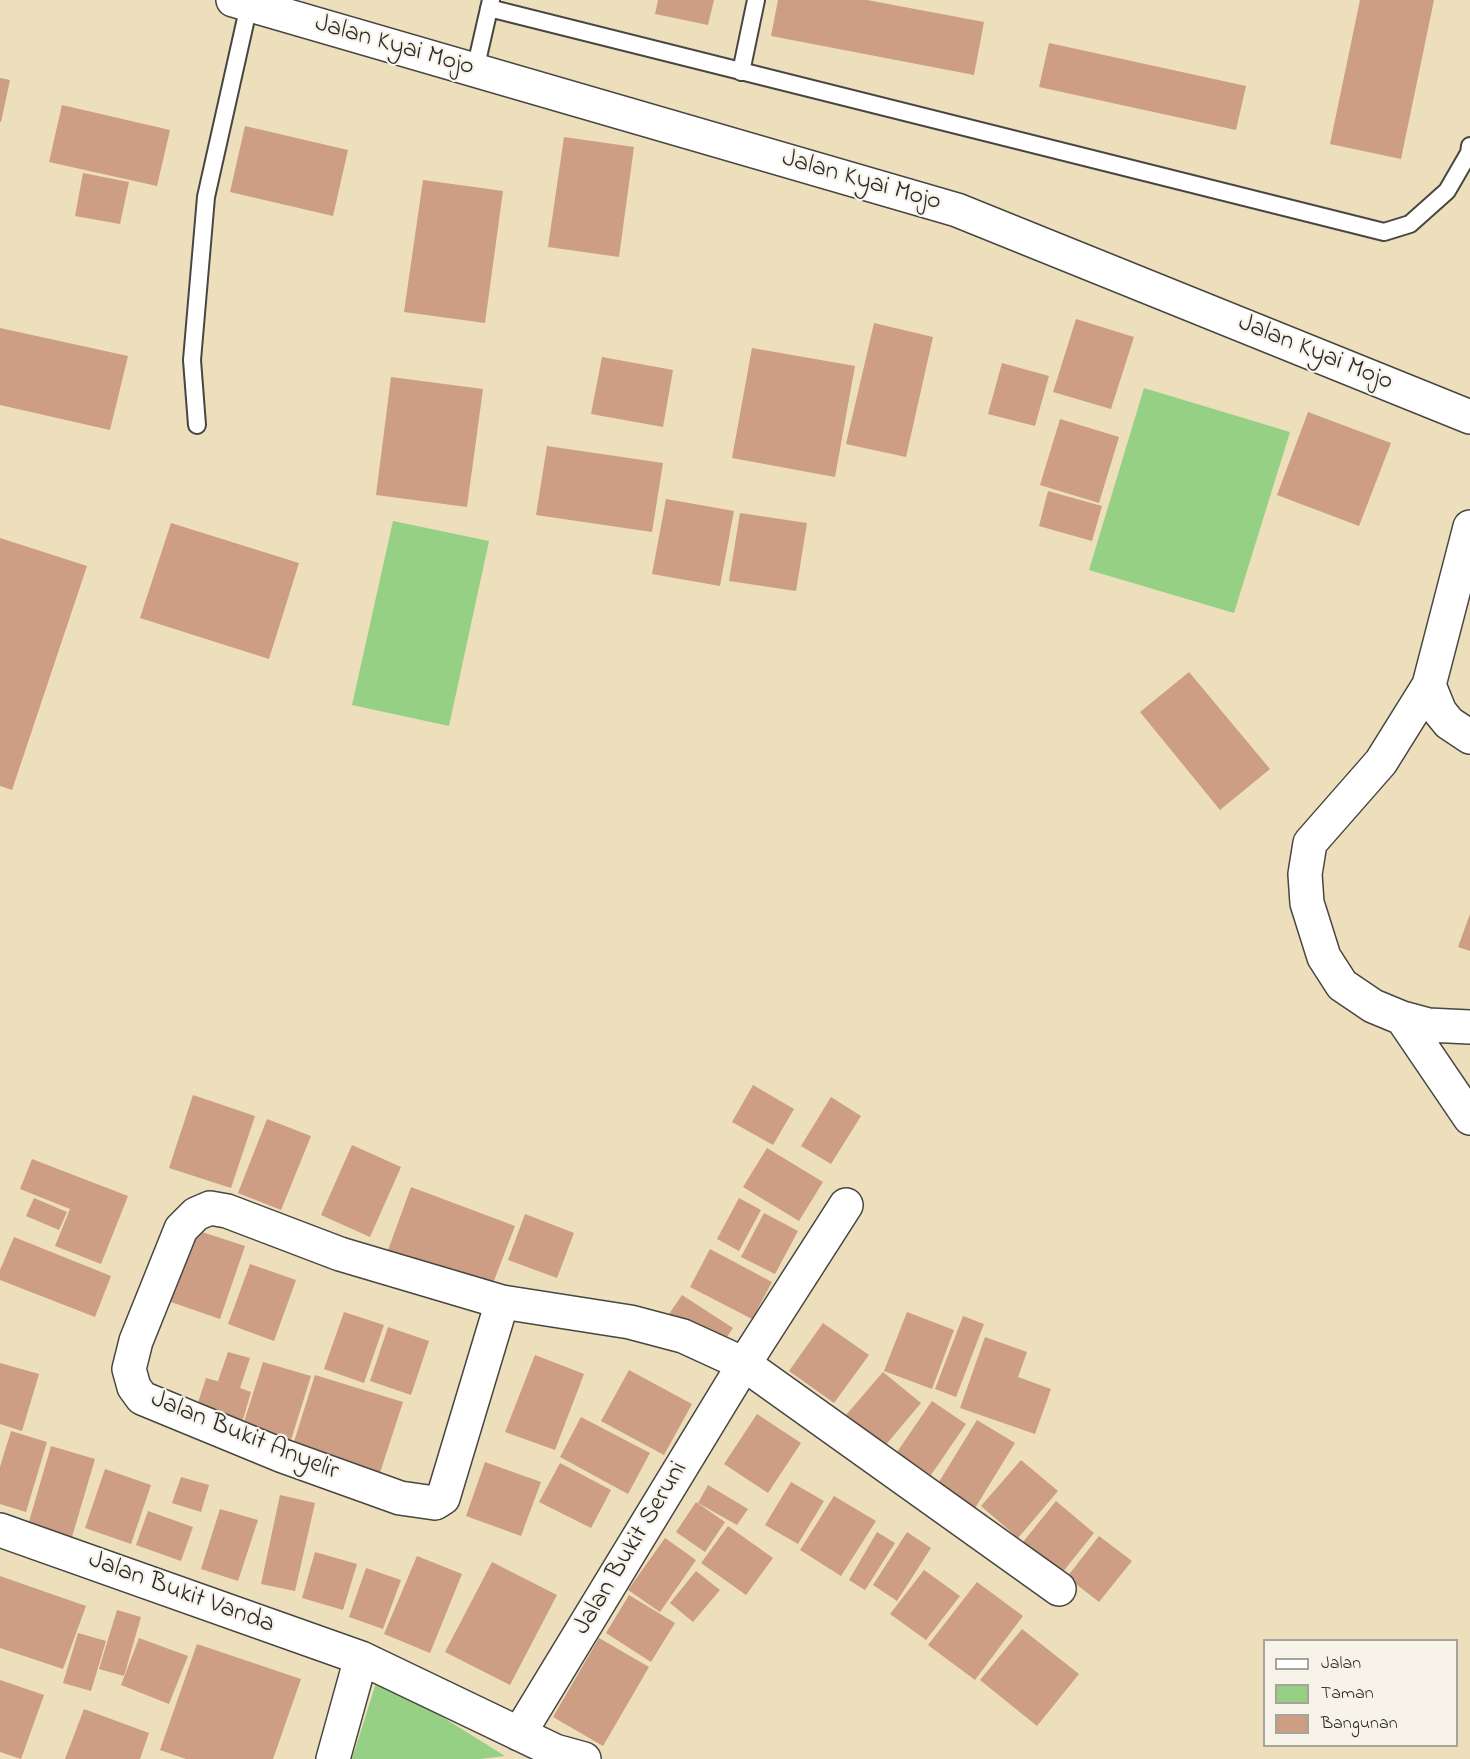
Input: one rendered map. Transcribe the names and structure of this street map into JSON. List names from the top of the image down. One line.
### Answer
{"streets":{"street":["Jalan Kyai Mojo","Jalan Bukit Anyelir","Jalan Bukit Seruni","Jalan Bukit Vanda"]},"crossings":[["Jalan Bukit Anyelir","Jalan Bukit Seruni"],["Jalan Bukit Seruni","Jalan Bukit Vanda"]],"legend":["Jalan","Taman","Bangunan"]}
